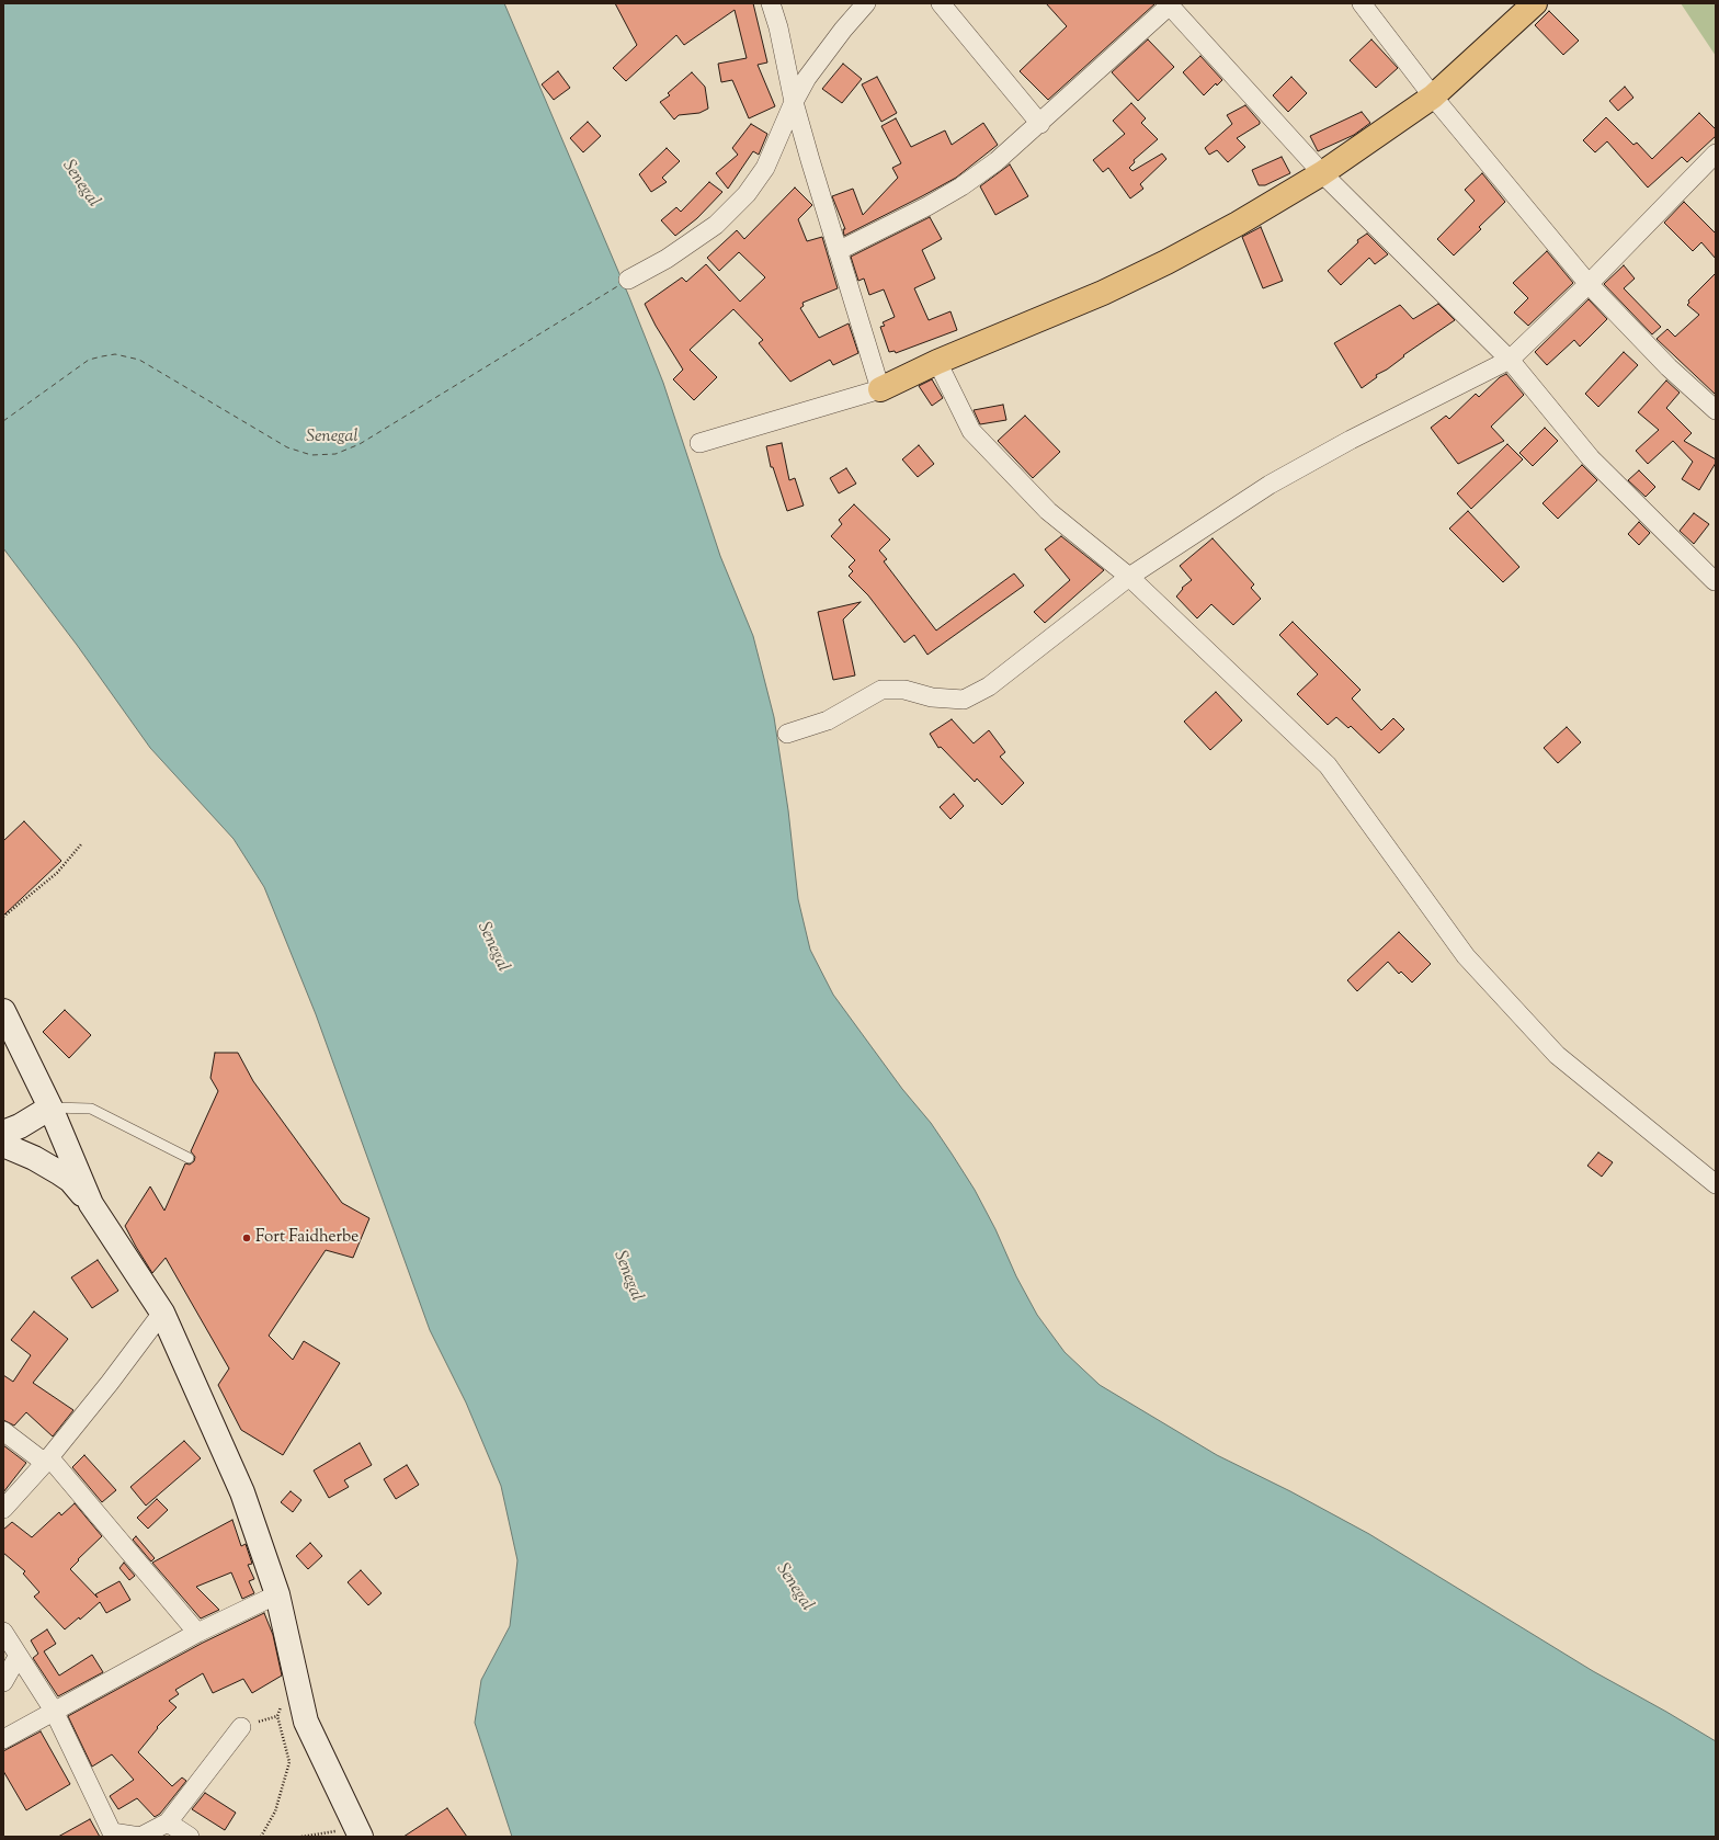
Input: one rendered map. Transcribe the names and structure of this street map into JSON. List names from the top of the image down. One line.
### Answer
{"water":["Senegal"],"places":["Fort Faidherbe"]}
